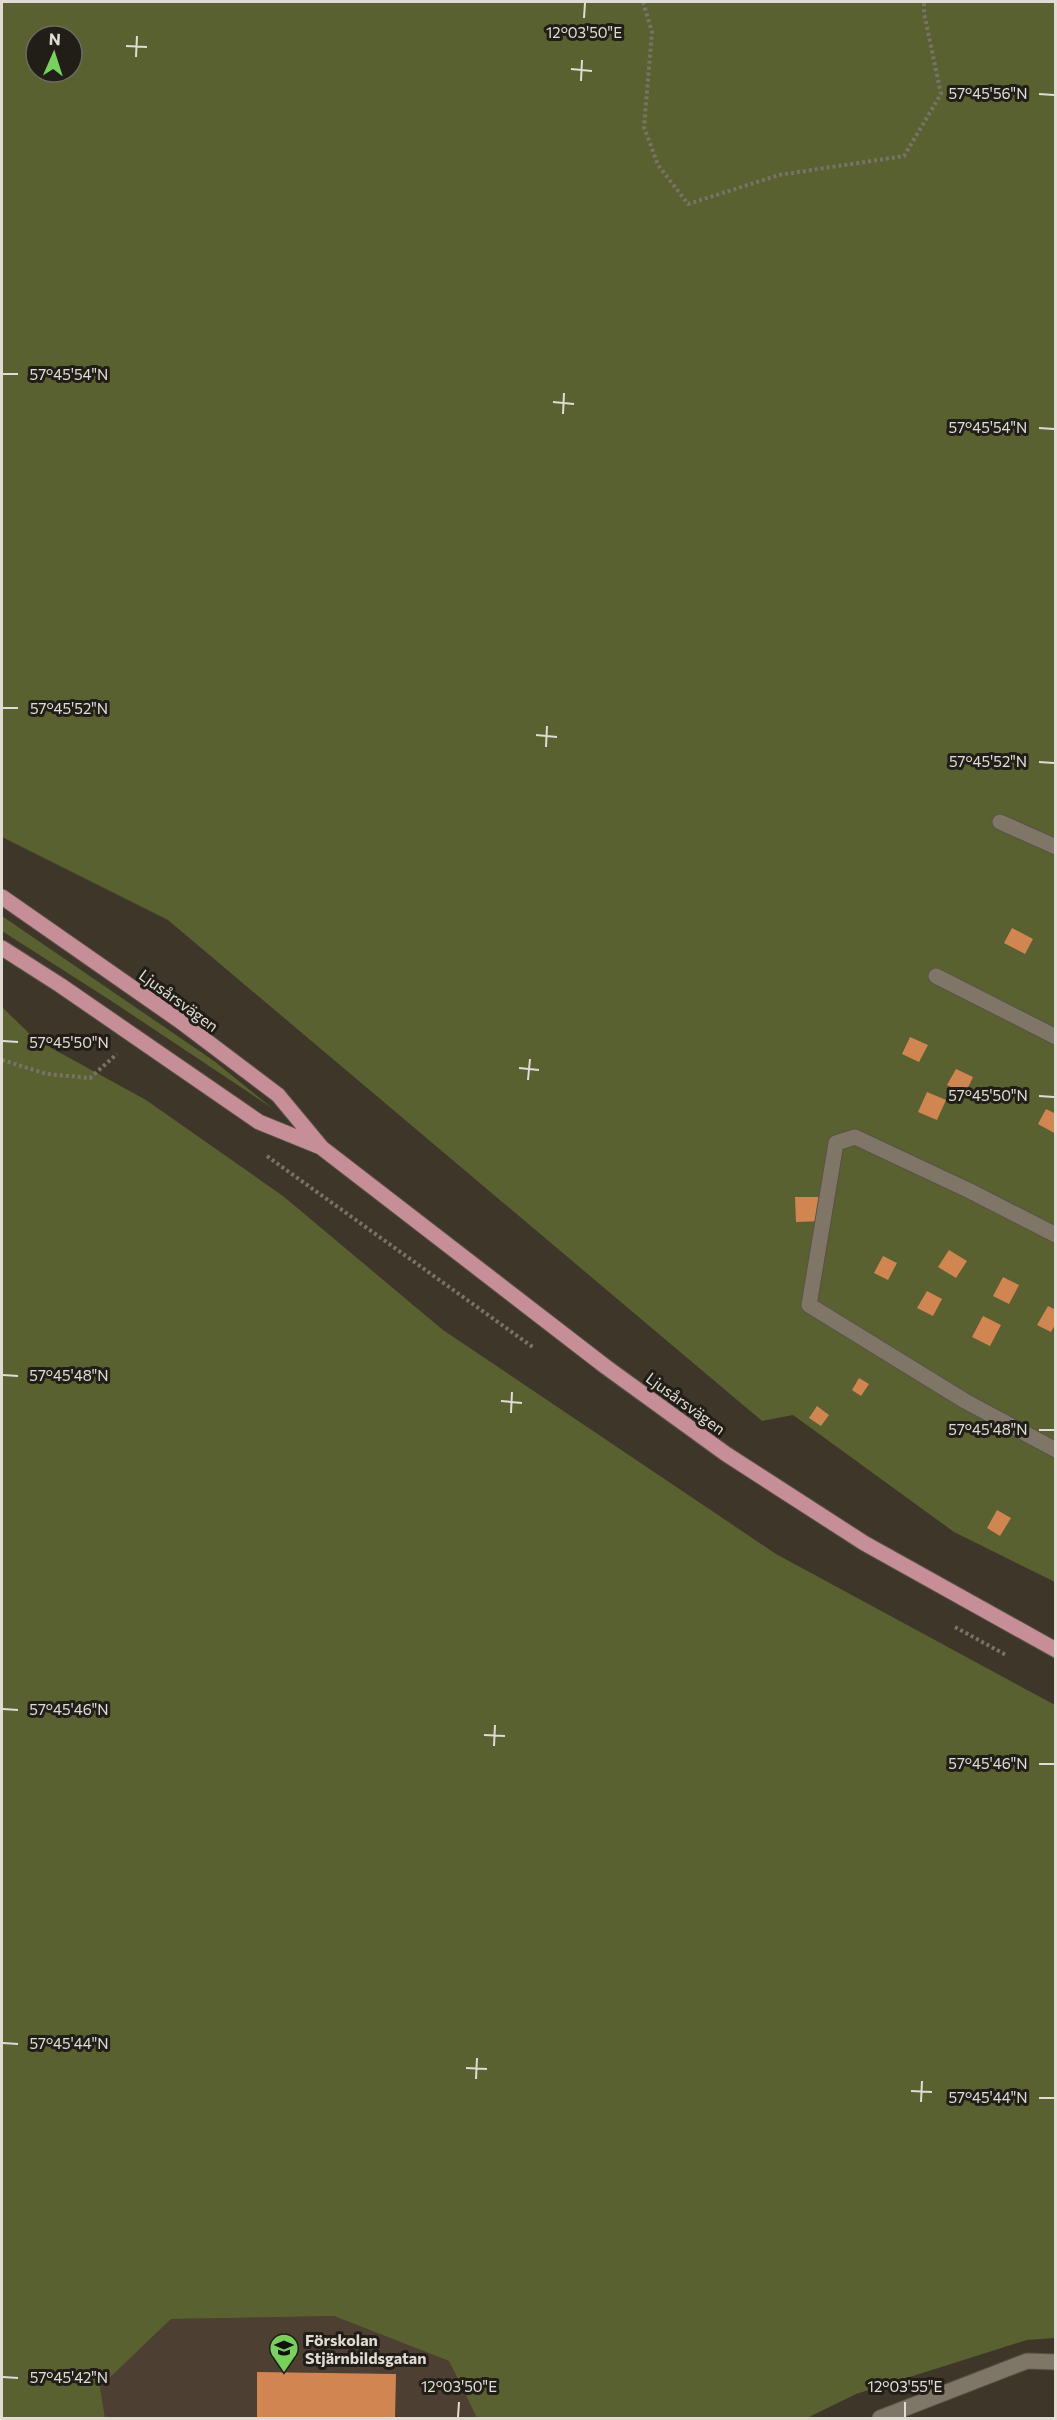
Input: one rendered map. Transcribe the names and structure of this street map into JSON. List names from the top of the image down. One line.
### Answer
{"streets":{"main road":["Ljusårsvägen"]},"places":{"school or university":["Förskolan Stjärnbildsgatan"]},"north":"top","coordinates":["12°03'50\"E","57°45'56\"N","57°45'54\"N","57°45'52\"N","57°45'50\"N","57°45'48\"N","57°45'46\"N","57°45'44\"N","57°45'42\"N","12°03'55\"E"]}
